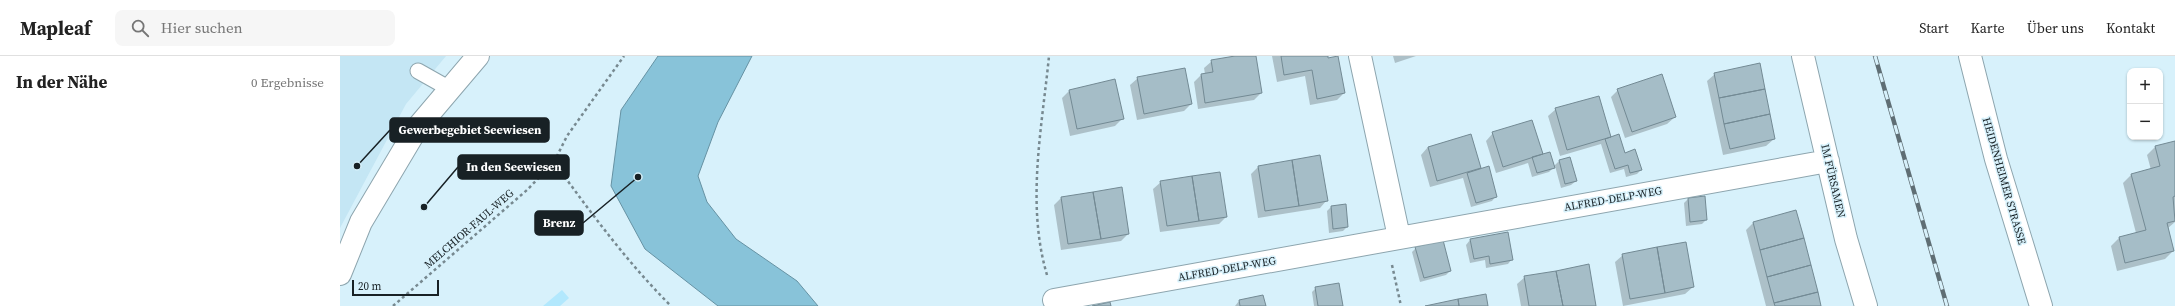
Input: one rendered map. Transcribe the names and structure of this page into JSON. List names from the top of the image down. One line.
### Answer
{"streets":{"street":["IM FÜRSAMEN","HEIDENHEIMER STRASSE","ALFRED-DELP-WEG"],"path":["MELCHIOR-FAUL-WEG"]},"crossings":[["IM FÜRSAMEN","ALFRED-DELP-WEG"]],"places":["Gewerbegebiet Seewiesen","Brenz","In den Seewiesen"],"scale_bar":"20 m","page":{"header":"Mapleaf","search":"Hier suchen","nav":["Start","Karte","Über uns","Kontakt"],"heading":["In der Nähe","0 Ergebnisse"],"map_buttons":["+","−"],"scale":"20 m"}}
